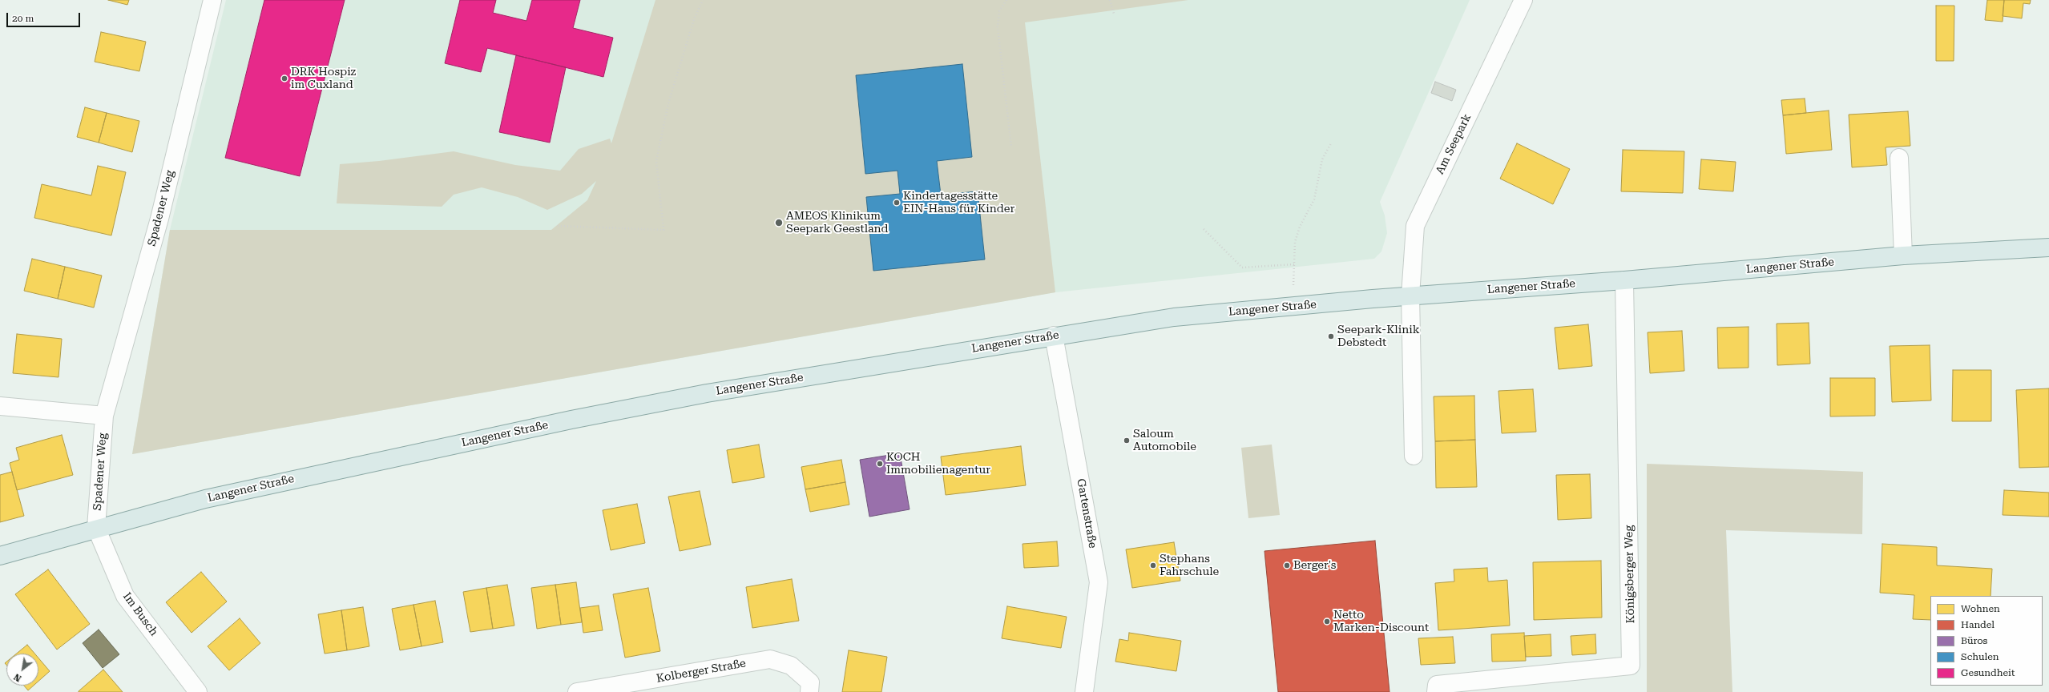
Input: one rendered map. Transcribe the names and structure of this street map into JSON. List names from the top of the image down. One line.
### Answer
{"streets":{"main road":["Langener Straße"],"street":["Am Seepark","Spadener Weg","Gartenstraße","Königsberger Weg","Im Busch","Kolberger Straße"]},"crossings":[["Am Seepark","Langener Straße"],["Spadener Weg","Langener Straße"],["Spadener Weg","Im Busch"],["Langener Straße","Gartenstraße"],["Langener Straße","Königsberger Weg"],["Langener Straße","Im Busch"]],"places":["DRK Hospiz im Cuxland","Kindertagesstätte EIN-Haus für Kinder","AMEOS Klinikum Seepark Geestland","Seepark-Klinik Debstedt","Saloum Automobile","KOCH Immobilienagentur","Stephans Fahrschule","Berger's","Netto Marken-Discount"],"legend":["Wohnen","Handel","Büros","Schulen","Gesundheit"],"scale_bar":"20 m","north":"bottom left"}
